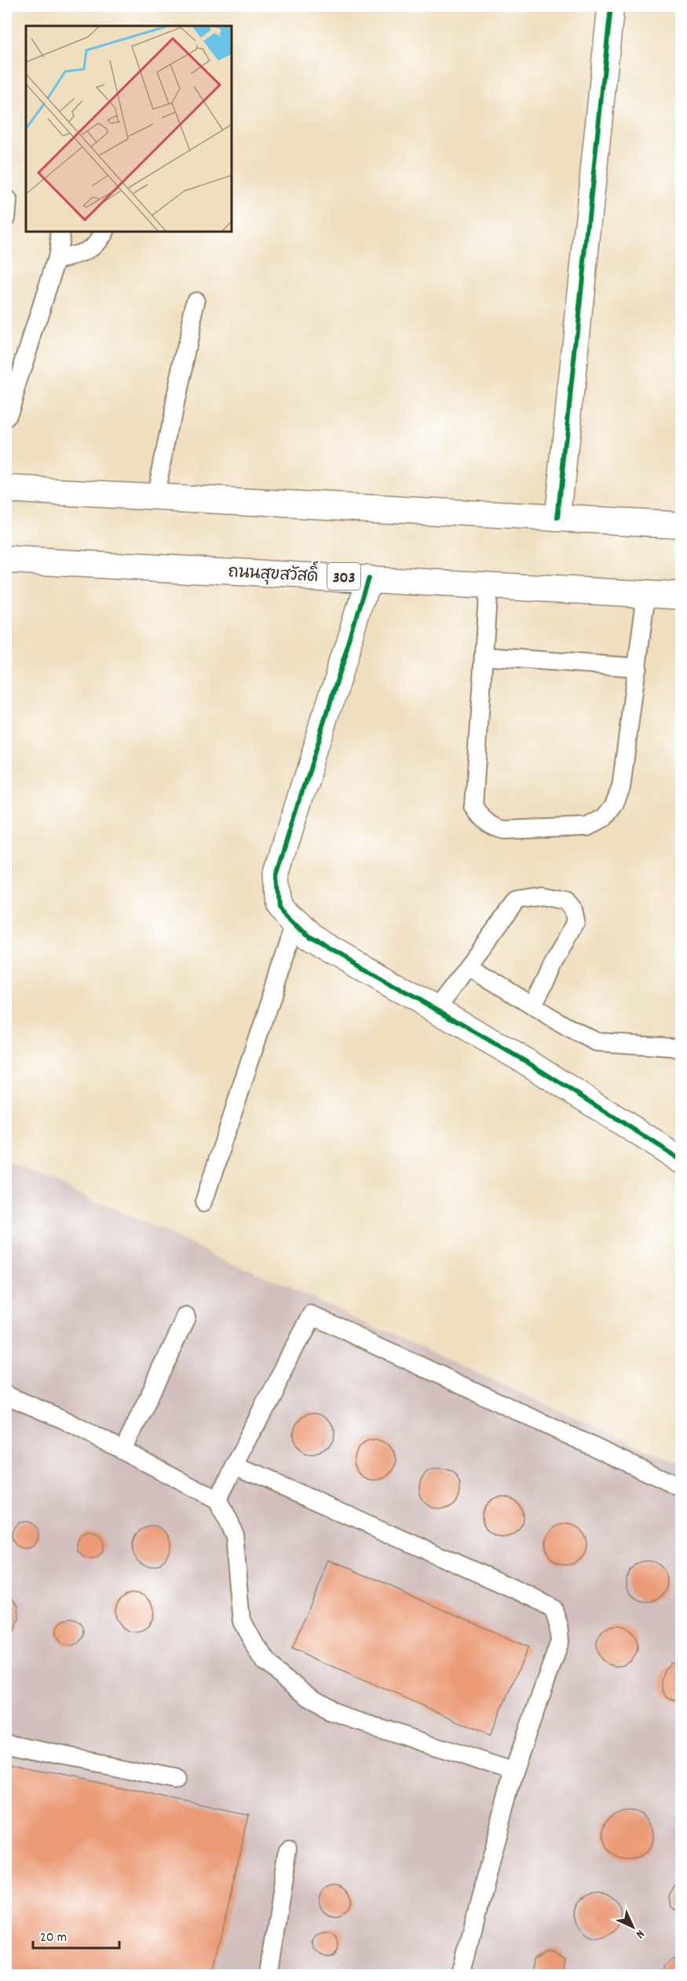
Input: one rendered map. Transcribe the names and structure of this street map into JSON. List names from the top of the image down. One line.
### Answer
{"streets":{"main road":["ถนนสุขสวัสดิ์","303"]},"scale_bar":"20 m","north":"bottom right"}
